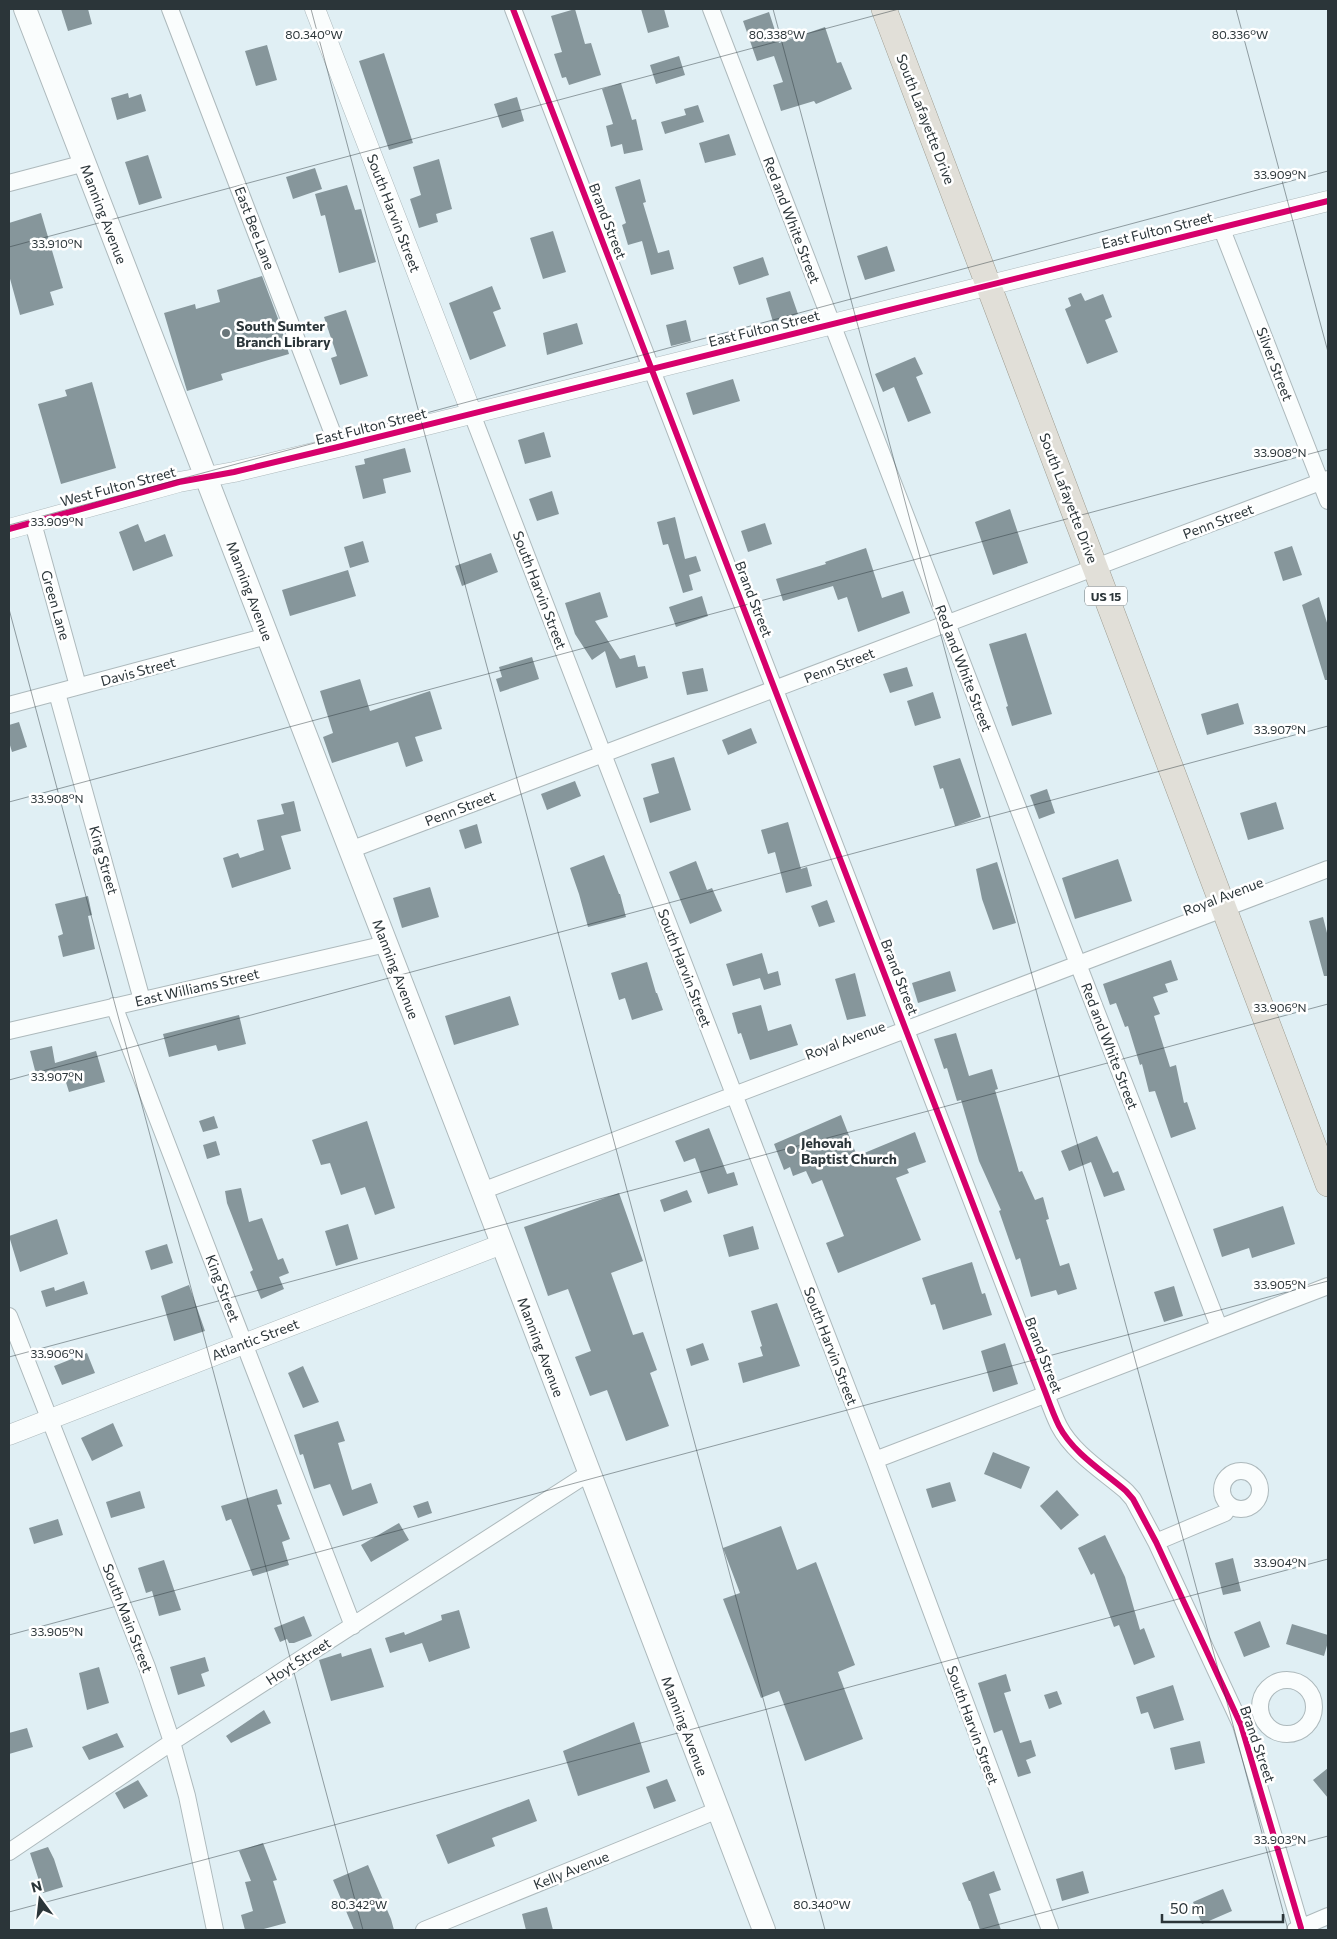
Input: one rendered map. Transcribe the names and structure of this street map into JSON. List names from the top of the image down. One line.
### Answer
{"streets":{"main road":["South Lafayette Drive","Manning Avenue","US 15"],"street":["South Harvin Street","Red and White Street","Brand Street","East Bee Lane","East Fulton Street","Silver Street","West Fulton Street","Penn Street","Green Lane","Davis Street","King Street","Royal Avenue","East Williams Street","Atlantic Street","South Main Street","Hoyt Street","Kelly Avenue"]},"crossings":[["South Lafayette Drive","East Fulton Street"],["South Lafayette Drive","Penn Street"],["South Lafayette Drive","Royal Avenue"],["South Harvin Street","East Fulton Street"],["South Harvin Street","Penn Street"],["South Harvin Street","Royal Avenue"],["Manning Avenue","East Fulton Street"],["Manning Avenue","West Fulton Street"],["Manning Avenue","Penn Street"],["Manning Avenue","Davis Street"],["Manning Avenue","Royal Avenue"],["Manning Avenue","East Williams Street"],["Manning Avenue","Atlantic Street"],["Manning Avenue","Hoyt Street"],["Manning Avenue","Kelly Avenue"],["Red and White Street","East Fulton Street"],["Red and White Street","Penn Street"],["Red and White Street","Royal Avenue"],["Brand Street","East Fulton Street"],["Brand Street","Penn Street"],["Brand Street","Royal Avenue"],["East Bee Lane","East Fulton Street"],["East Fulton Street","Silver Street"],["East Fulton Street","West Fulton Street"],["Silver Street","Penn Street"],["West Fulton Street","Green Lane"],["Green Lane","Davis Street"],["Davis Street","King Street"],["King Street","East Williams Street"],["King Street","Atlantic Street"],["King Street","Hoyt Street"],["Atlantic Street","South Main Street"],["South Main Street","Hoyt Street"]],"places":["South Sumter Branch Library","Jehovah Baptist Church"],"scale_bar":"50 m","north":"top","coordinates":["80.340°W","80.338°W","80.336°W","33.909°N","33.910°N","33.908°N","33.907°N","33.906°N","33.905°N","33.904°N","33.903°N","80.342°W"]}
